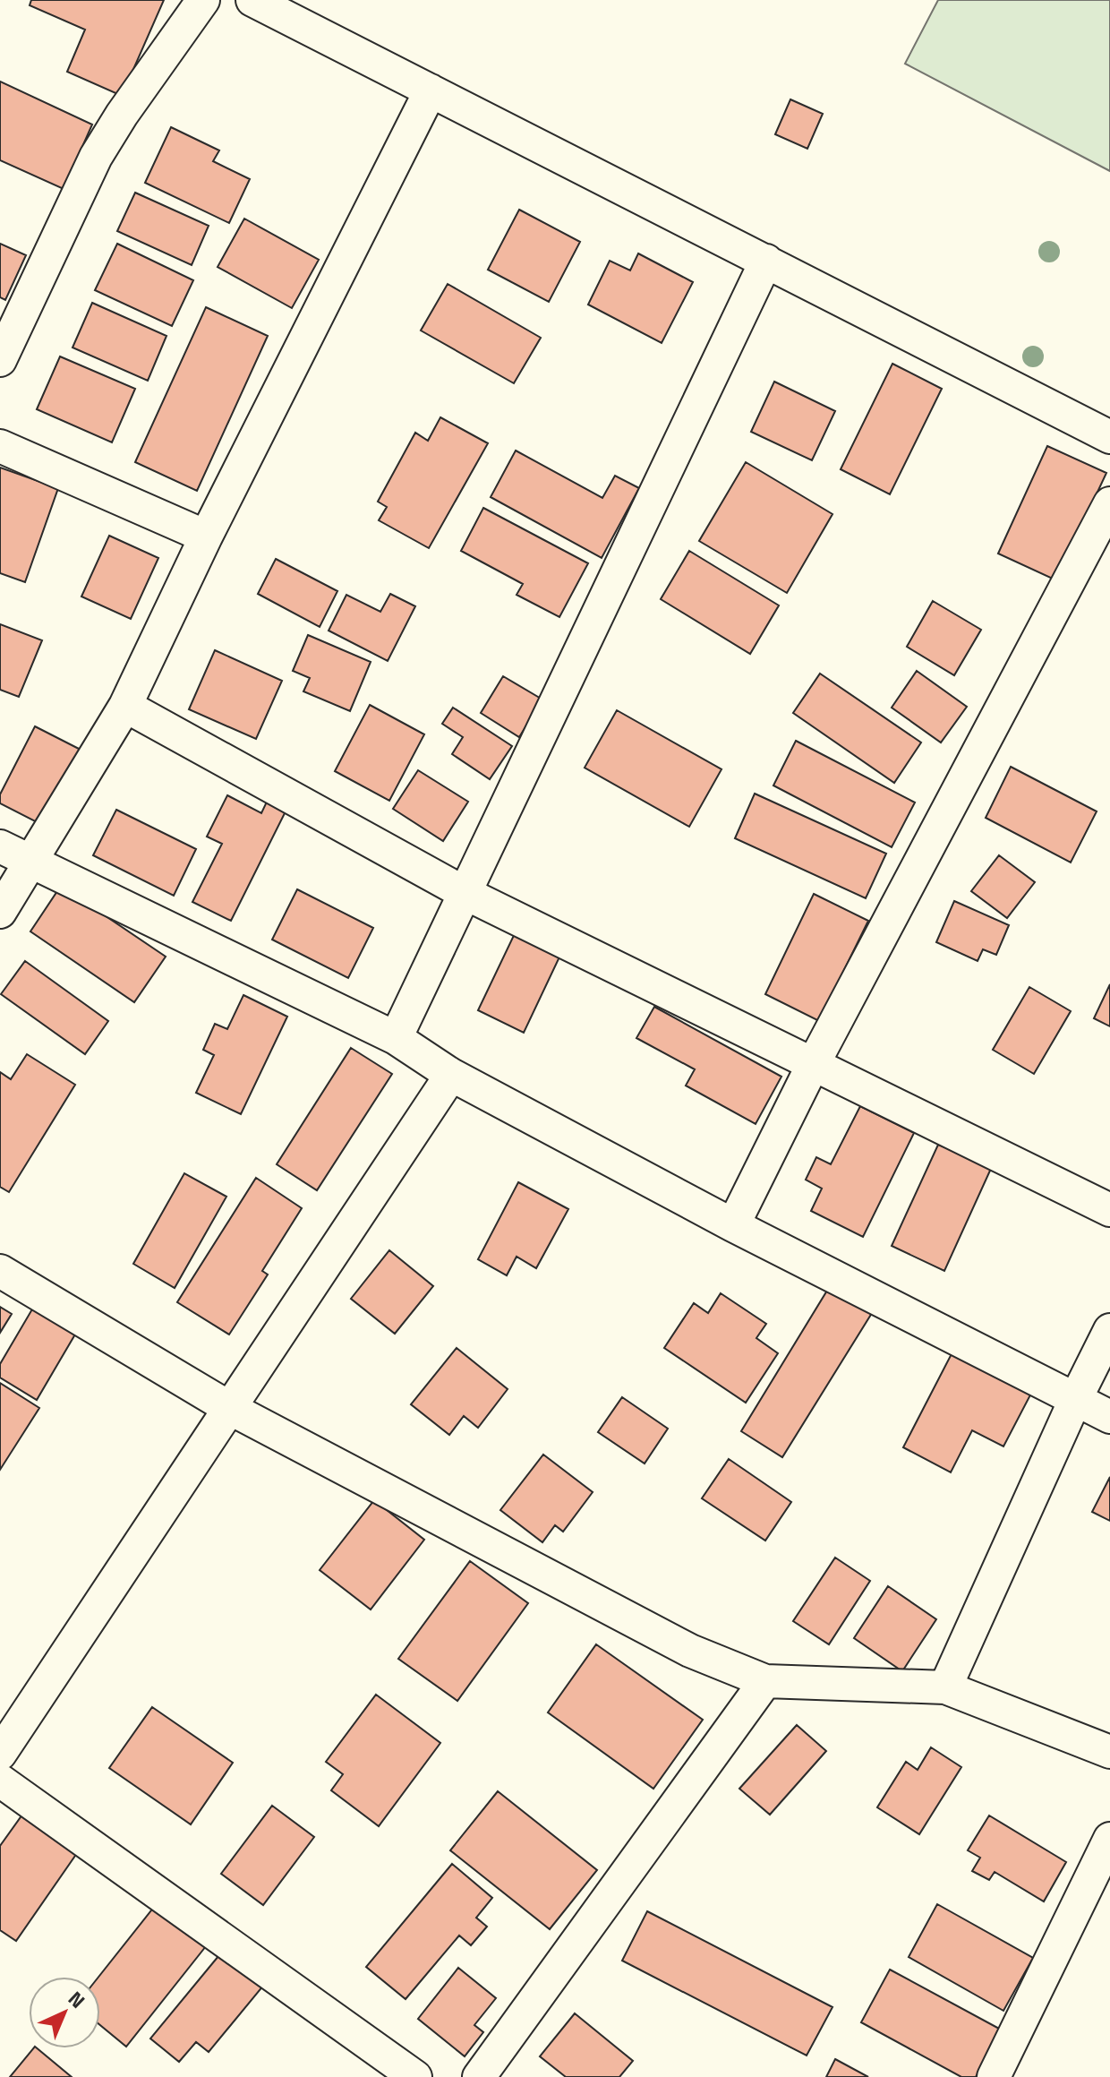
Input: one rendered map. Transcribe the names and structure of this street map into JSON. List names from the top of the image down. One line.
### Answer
{"north":"top right"}
